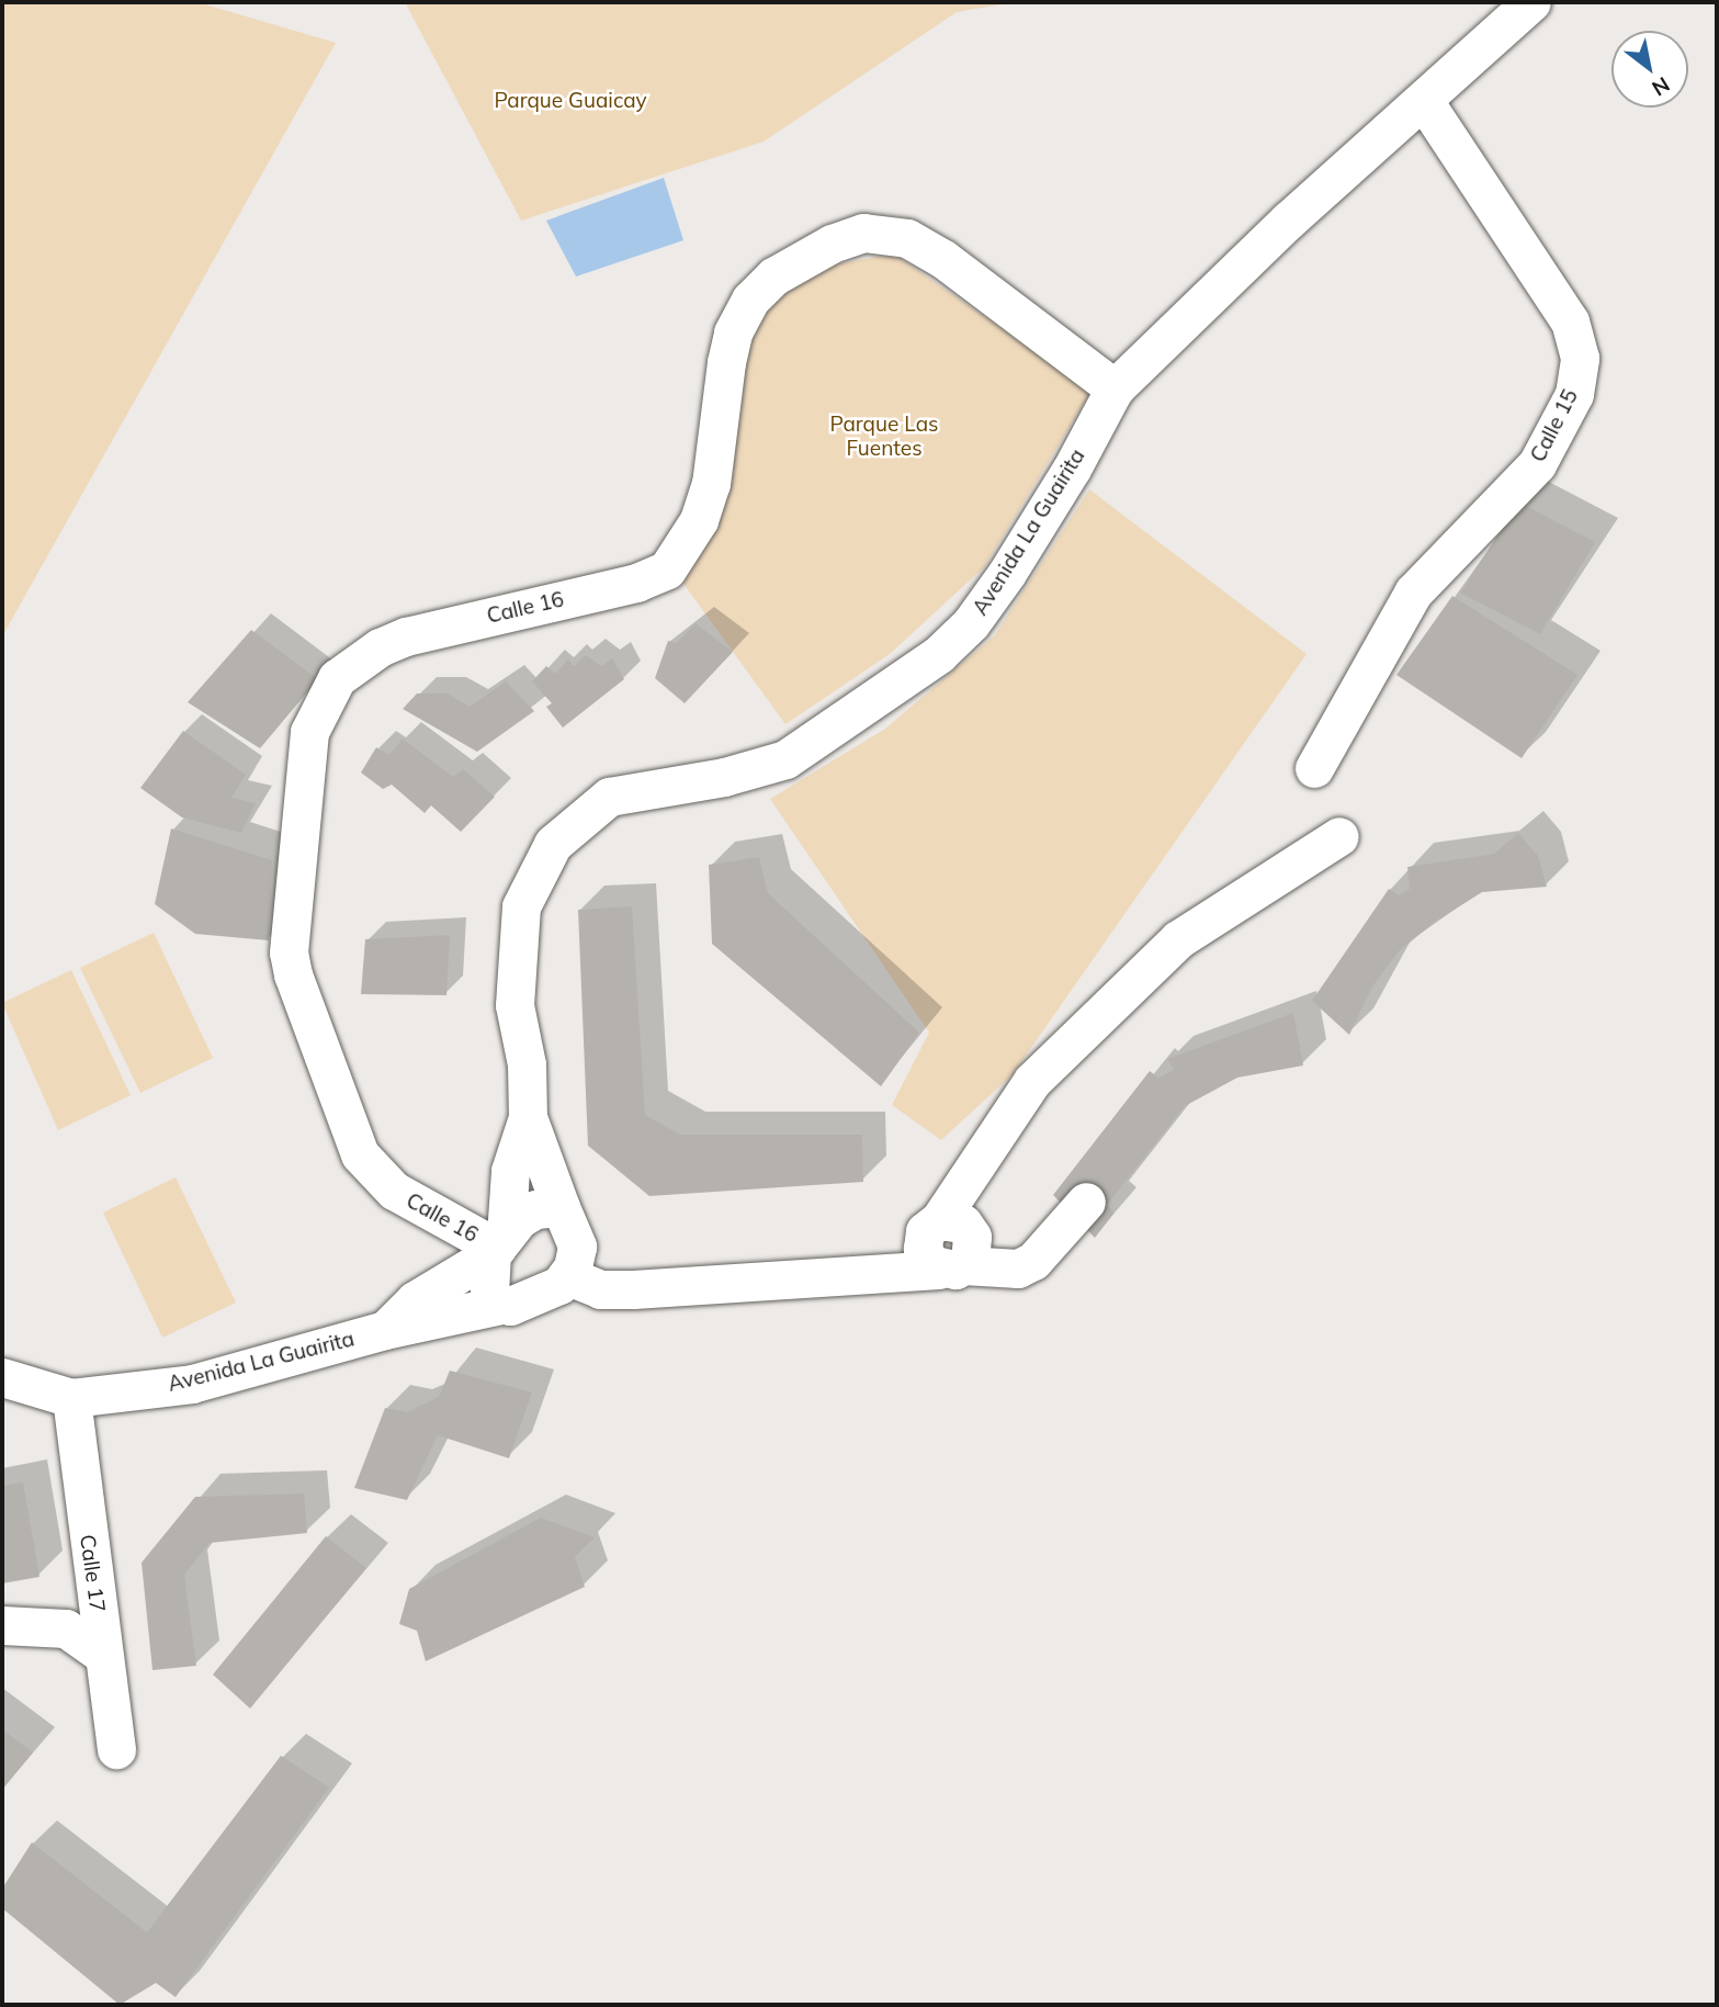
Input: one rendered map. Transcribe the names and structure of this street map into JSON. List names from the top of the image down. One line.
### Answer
{"streets":{"street":["Calle 15","Avenida La Guairita","Calle 16","Calle 17"]},"crossings":[["Calle 15","Avenida La Guairita"],["Avenida La Guairita","Calle 16"],["Avenida La Guairita","Calle 17"]],"parks":["Parque Guaicay","Parque Las Fuentes"],"north":"bottom right"}
